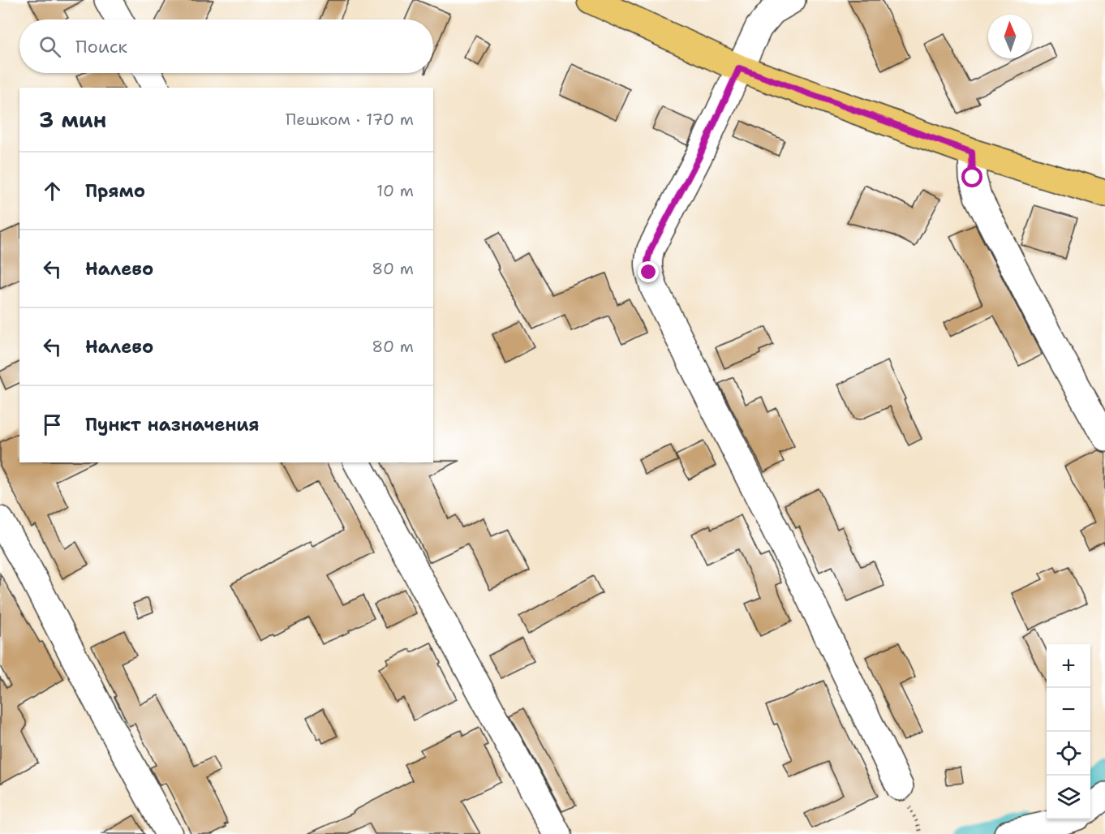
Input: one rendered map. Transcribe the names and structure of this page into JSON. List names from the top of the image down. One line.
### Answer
{"north":"top","page":{"search":"Поиск","heading":["3 мин","Пешком · 170 m"],"list":[["Прямо","10 m"],["Налево","80 m"],["Налево","80 m"],"Пункт назначения"],"map_buttons":["+","−"]}}
